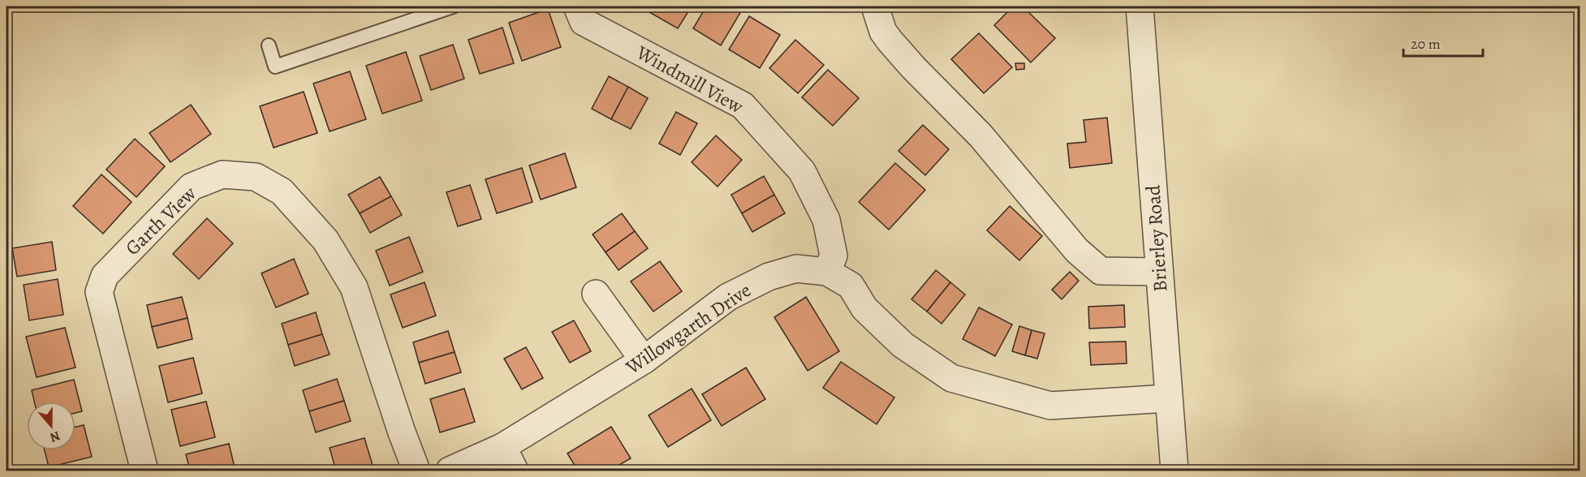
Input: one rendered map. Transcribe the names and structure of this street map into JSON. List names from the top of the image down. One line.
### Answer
{"streets":{"street":["Windmill View","Garth View","Brierley Road","Willowgarth Drive"]},"crossings":[["Windmill View","Willowgarth Drive"],["Brierley Road","Willowgarth Drive"]],"scale_bar":"20 m","north":"bottom"}
